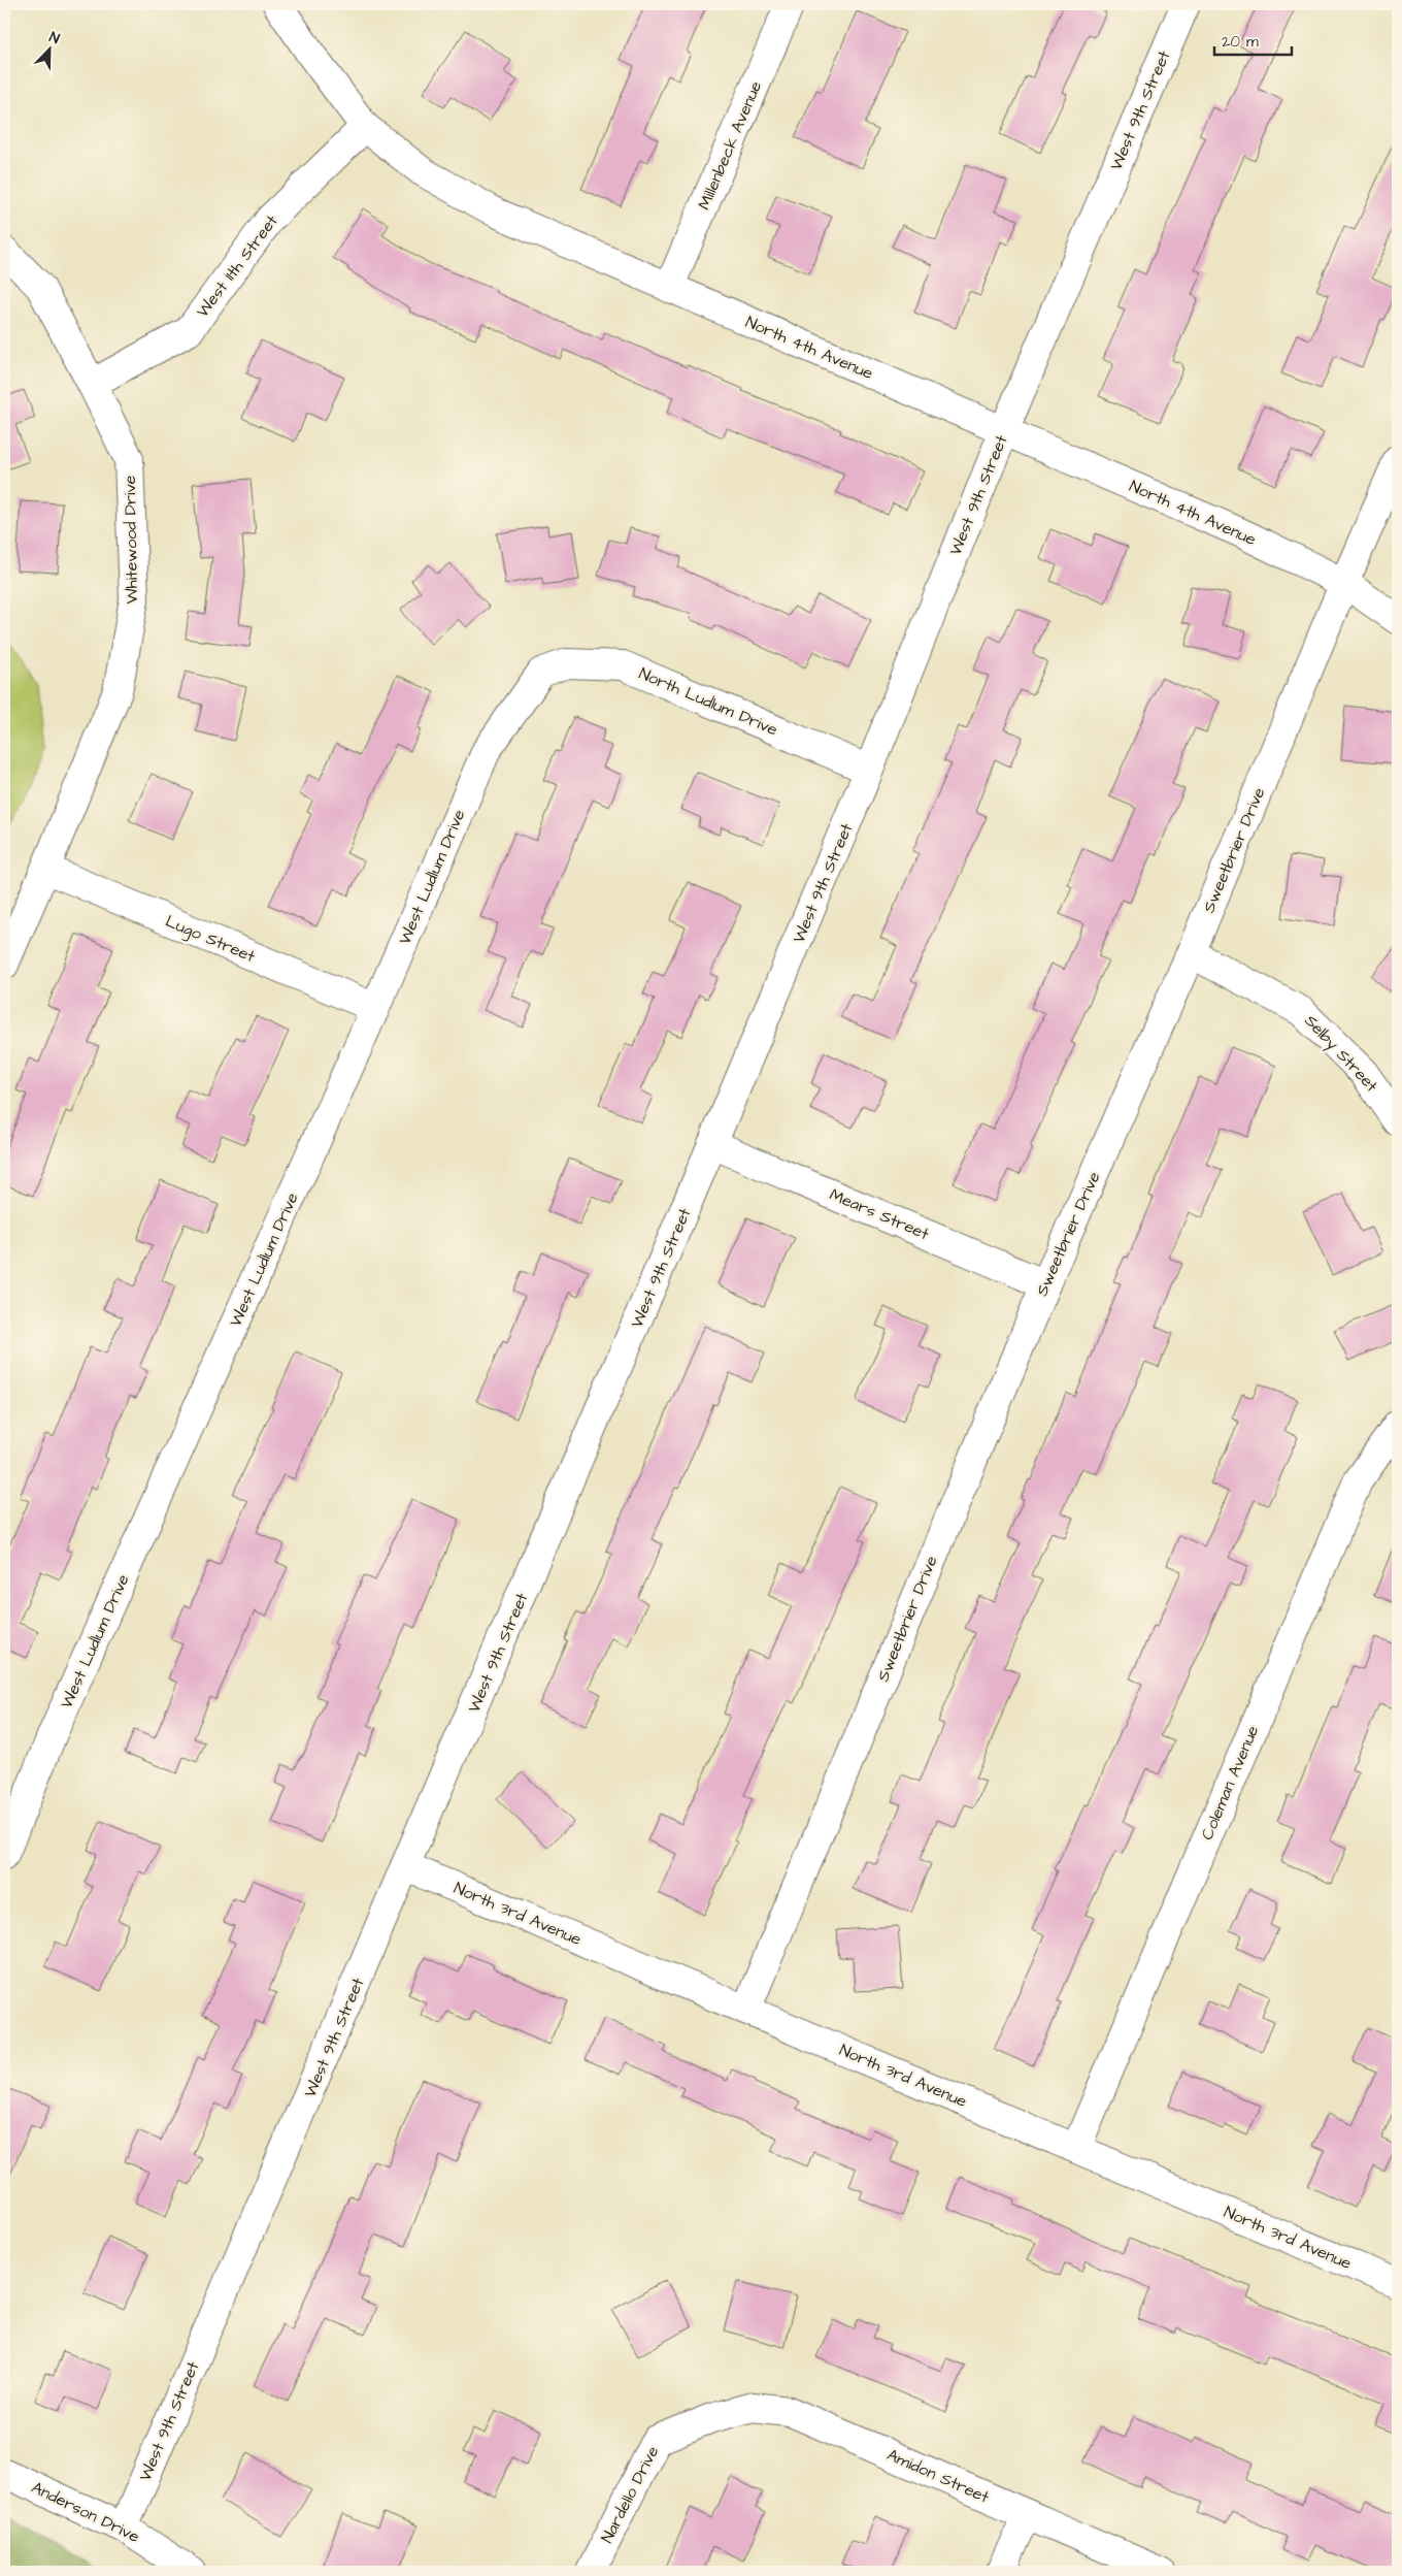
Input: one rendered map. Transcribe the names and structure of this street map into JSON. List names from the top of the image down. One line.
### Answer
{"streets":{"street":["West 9th Street","Millenbeck Avenue","West 11th Street","North 4th Avenue","Whitewood Drive","North Ludlum Drive","Sweetbrier Drive","West Ludlum Drive","Lugo Street","Selby Street","Mears Street","Coleman Avenue","North 3rd Avenue","Amidon Street","Nardello Drive","Anderson Drive"]},"crossings":[["West 9th Street","North 4th Avenue"],["West 9th Street","North Ludlum Drive"],["West 9th Street","Mears Street"],["West 9th Street","North 3rd Avenue"],["West 9th Street","Anderson Drive"],["Millenbeck Avenue","North 4th Avenue"],["West 11th Street","North 4th Avenue"],["West 11th Street","Whitewood Drive"],["North 4th Avenue","Sweetbrier Drive"],["Whitewood Drive","Lugo Street"],["North Ludlum Drive","West Ludlum Drive"],["Sweetbrier Drive","Selby Street"],["Sweetbrier Drive","Mears Street"],["Sweetbrier Drive","North 3rd Avenue"],["West Ludlum Drive","Lugo Street"],["Coleman Avenue","North 3rd Avenue"],["Amidon Street","Nardello Drive"]],"scale_bar":"20 m","north":"top right"}
